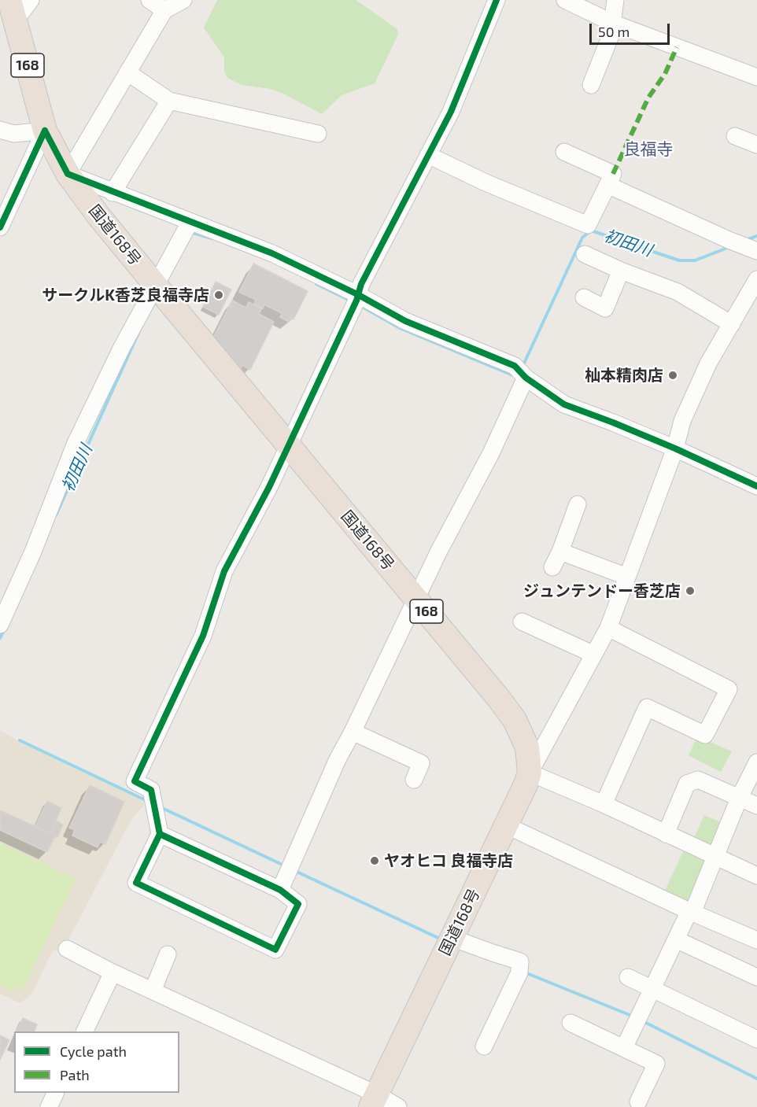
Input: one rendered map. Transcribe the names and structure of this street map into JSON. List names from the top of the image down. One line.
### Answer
{"streets":{"highway":["168","国道168号"]},"districts":["良福寺"],"water":["初田川"],"places":["サークルK香芝良福寺店","杣本精肉店","ジュンテンドー香芝店","ヤオヒコ 良福寺店"],"legend":["Cycle path","Path"],"scale_bar":"50 m"}
